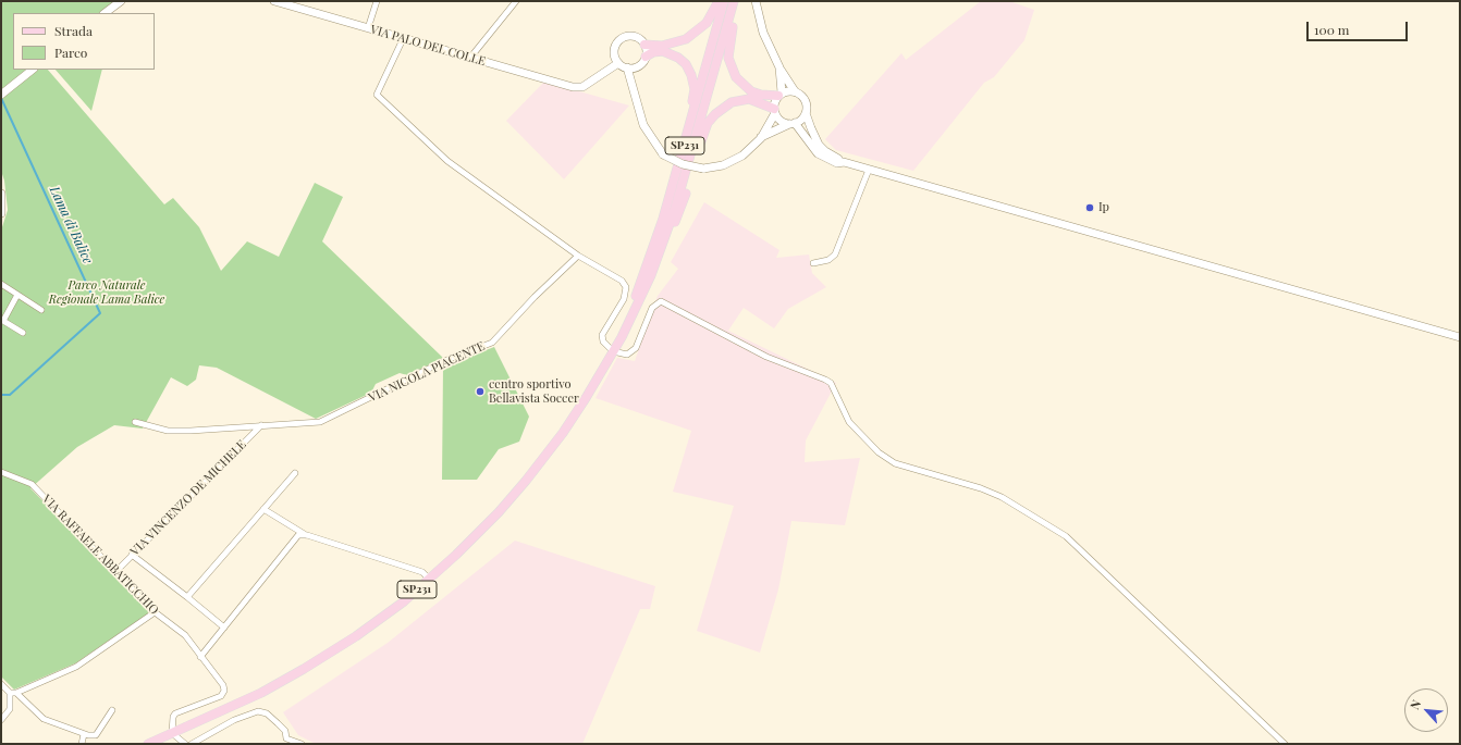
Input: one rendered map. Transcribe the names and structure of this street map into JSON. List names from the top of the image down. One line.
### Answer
{"streets":{"main road":["VIA PALO DEL COLLE","SP231"],"street":["VIA NICOLA PIACENTE","VIA VINCENZO DE MICHELE","VIA RAFFAELE ABBATICCHIO"]},"crossings":[["SP231","VIA RAFFAELE ABBATICCHIO"],["VIA NICOLA PIACENTE","VIA VINCENZO DE MICHELE"],["VIA VINCENZO DE MICHELE","VIA RAFFAELE ABBATICCHIO"]],"water":["Lama di Balice"],"parks":["Parco Naturale Regionale Lama Balice"],"places":["Ip","centro sportivo Bellavista Soccer"],"legend":["Strada","Parco"],"scale_bar":"100 m","north":"top left"}
